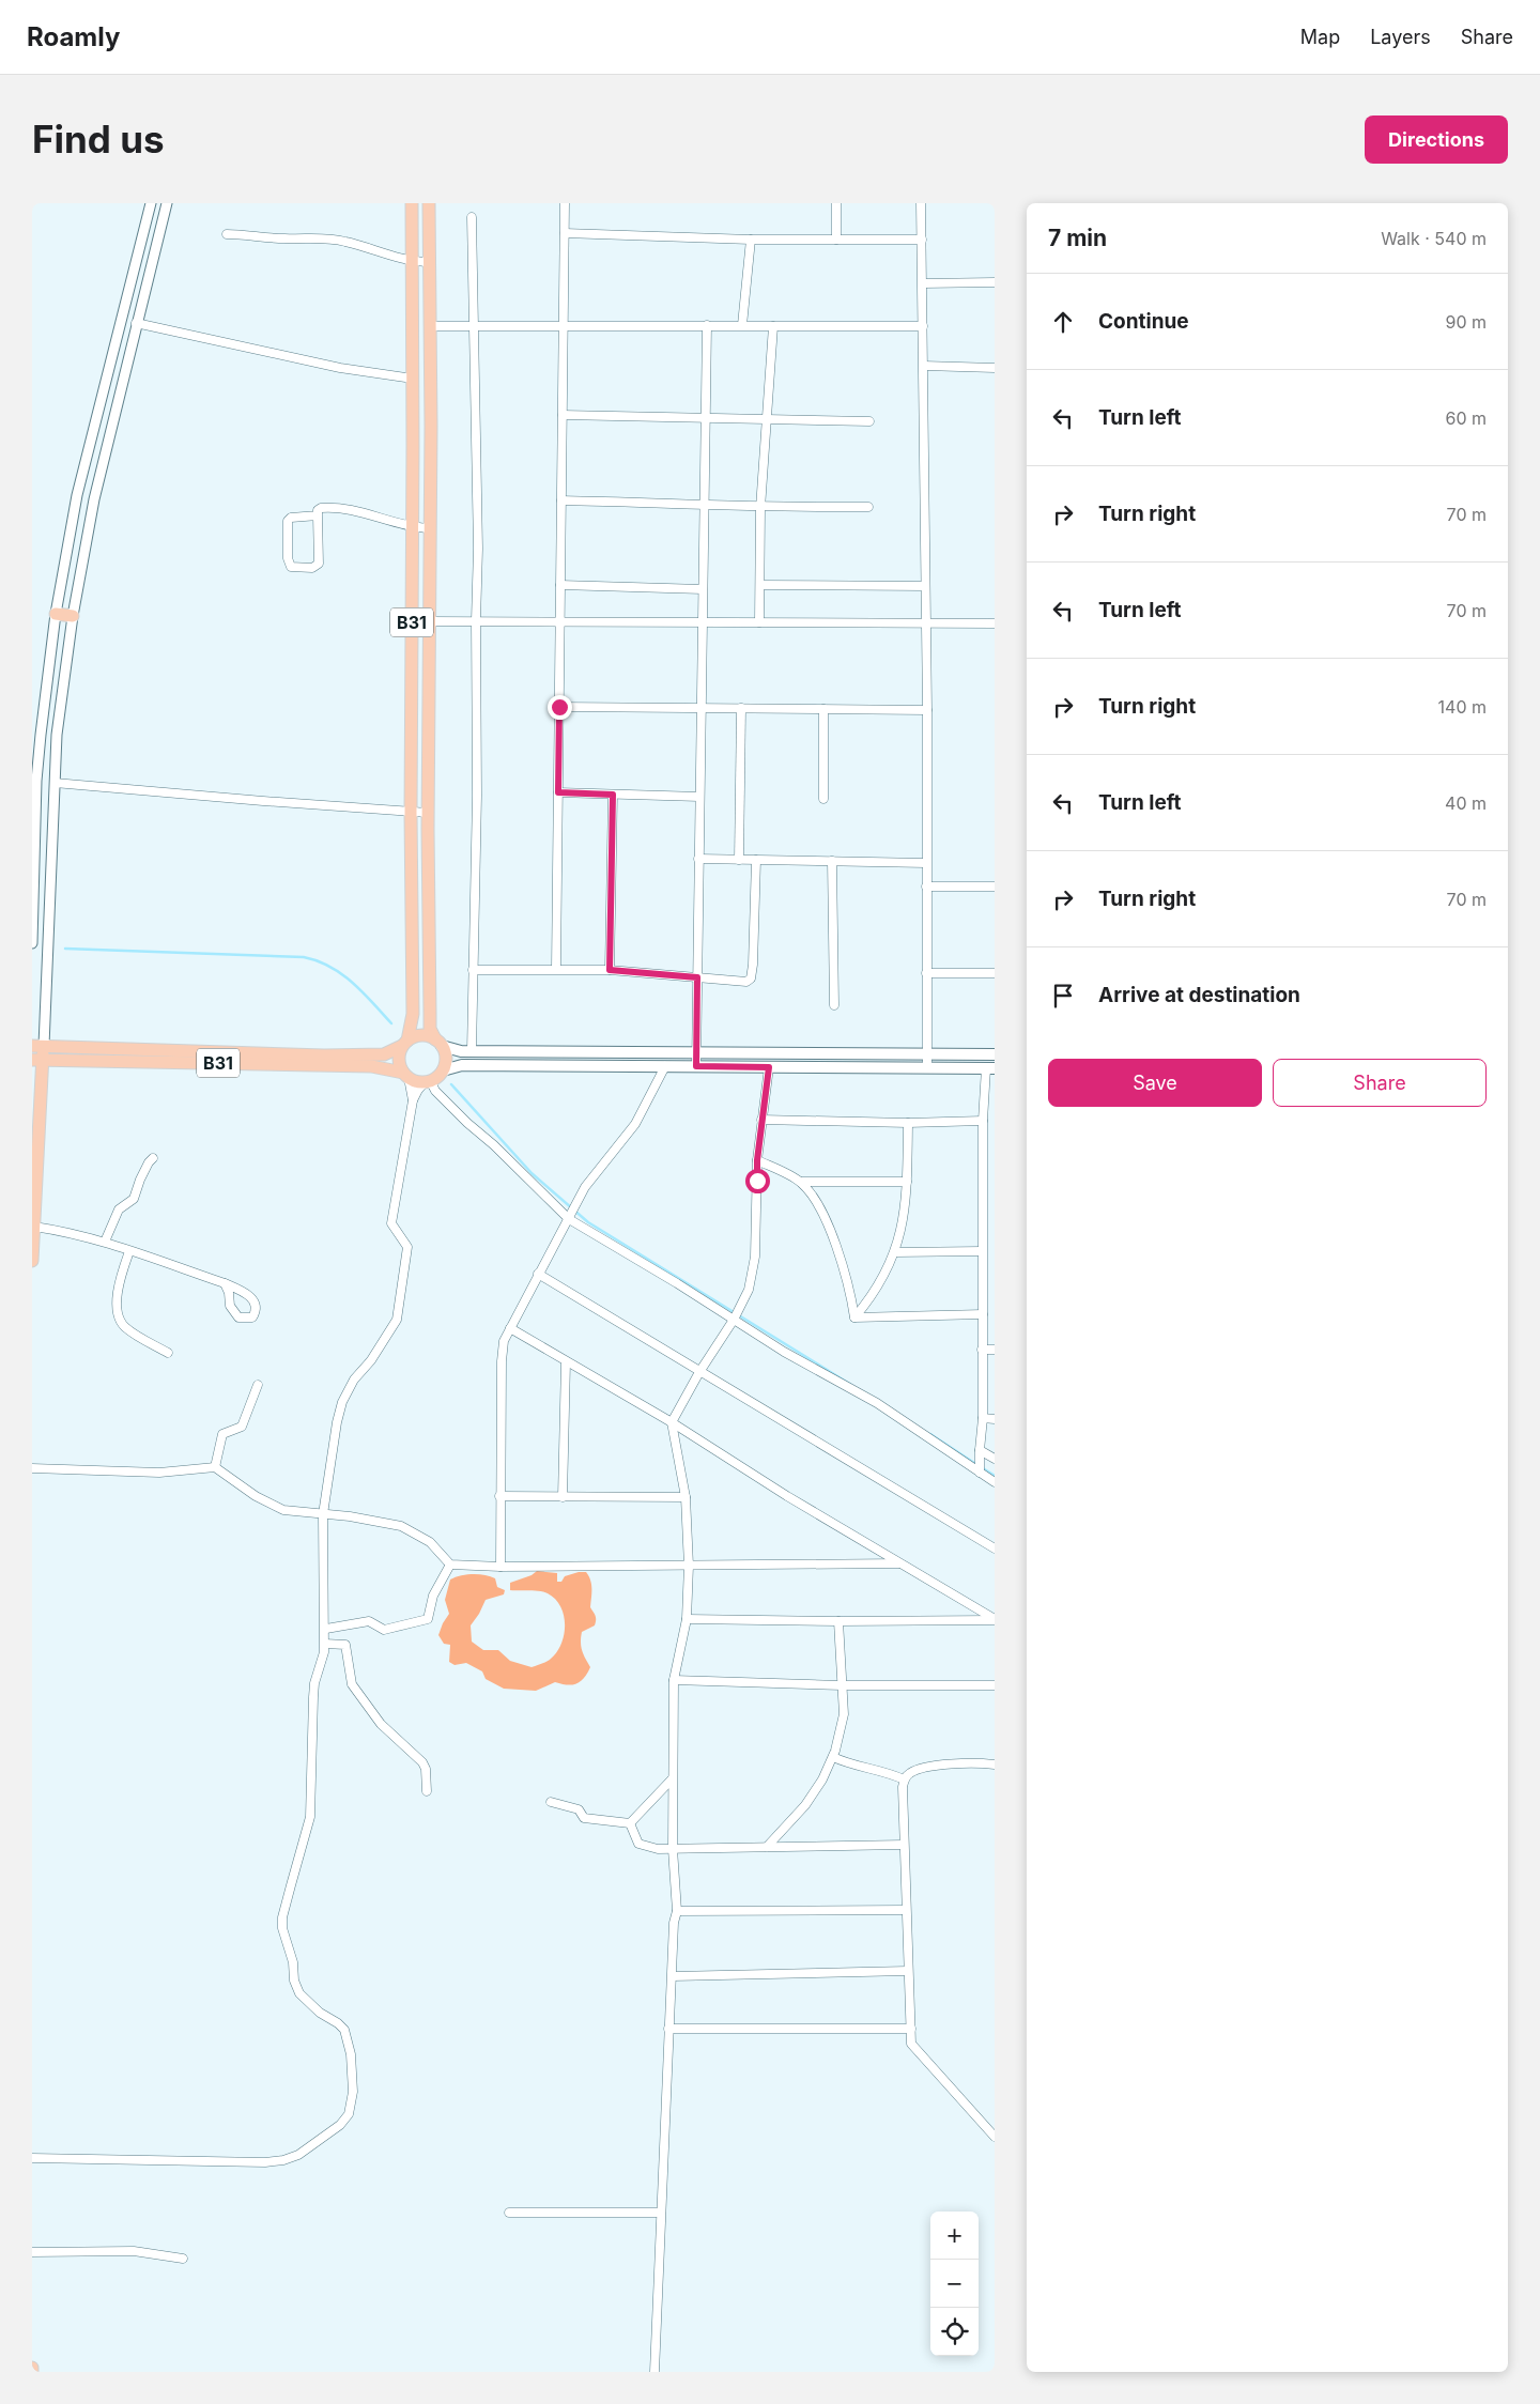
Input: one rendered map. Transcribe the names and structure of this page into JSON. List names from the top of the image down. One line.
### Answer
{"streets":{"main road":["B31"]},"page":{"header":"Roamly","nav":["Map","Layers","Share"],"buttons":["Directions",["Save","Share"]],"title":"Find us","heading":["7 min","Walk · 540 m"],"list":[["Continue","90 m"],["Turn left","60 m"],["Turn right","70 m"],["Turn left","70 m"],["Turn right","140 m"],["Turn left","40 m"],["Turn right","70 m"],"Arrive at destination"],"map_buttons":["+","−"]}}
